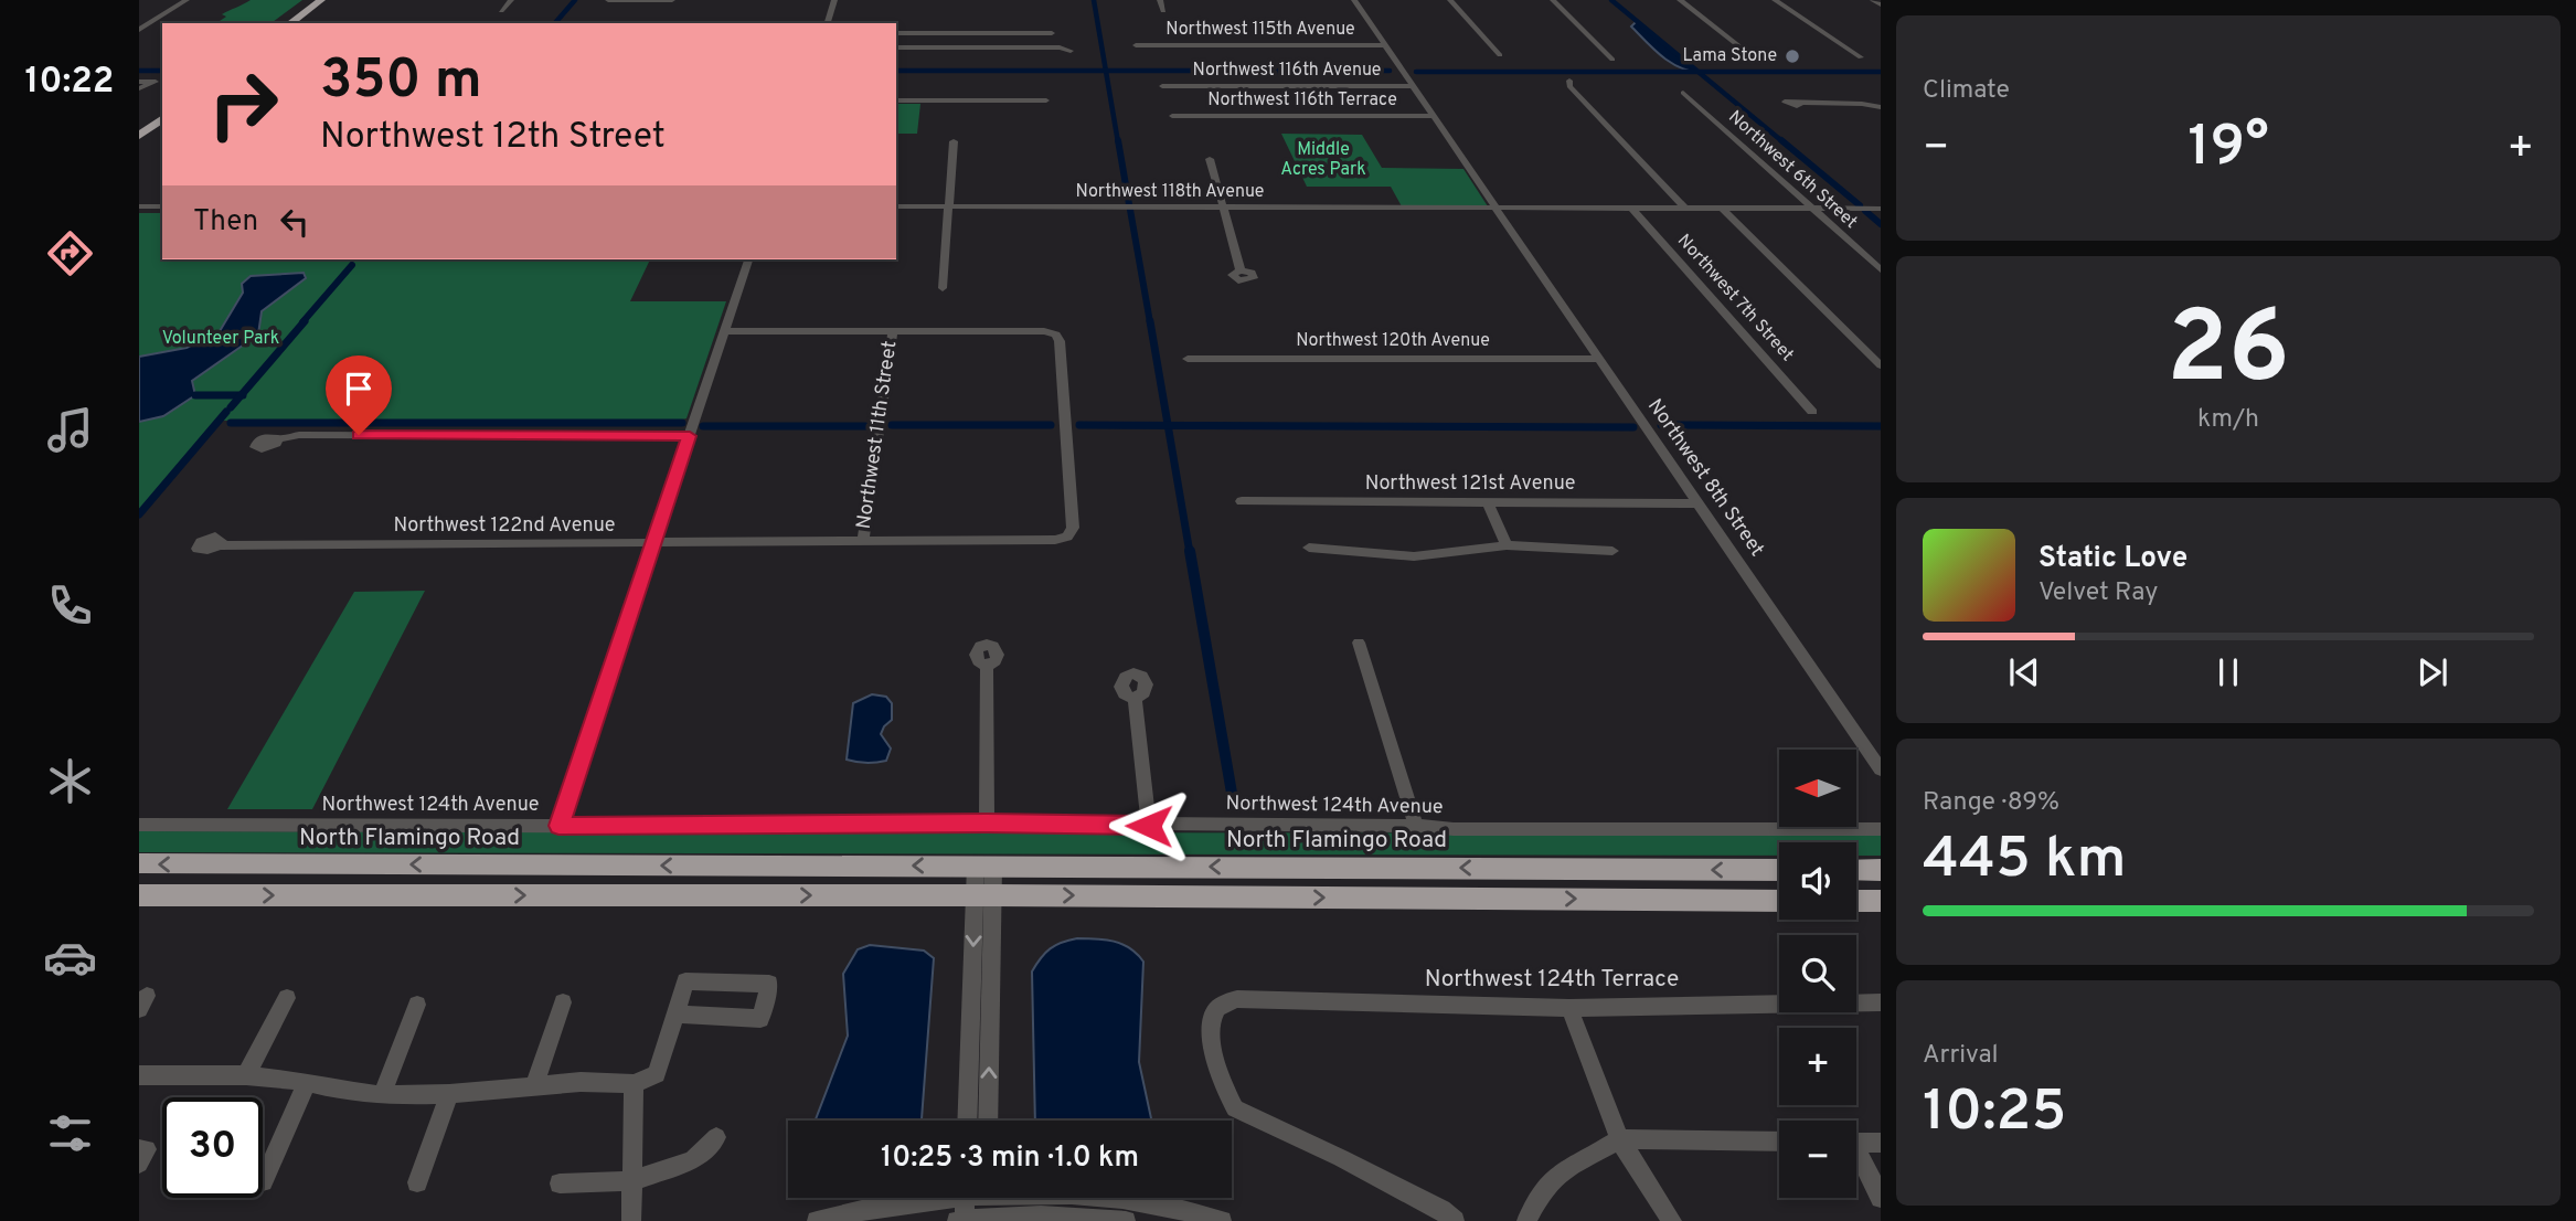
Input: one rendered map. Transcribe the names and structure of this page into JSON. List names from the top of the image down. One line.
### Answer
{"streets":{"highway":["North Flamingo Road"],"street":["Northwest 115th Avenue","Northwest 116th Avenue","Northwest 116th Terrace","Northwest 6th Street","Northwest 118th Avenue","Northwest 7th Street","Northwest 120th Avenue","Northwest 11th Street","Northwest 8th Street","Northwest 121st Avenue","Northwest 122nd Avenue","Northwest 124th Avenue","Northwest 124th Terrace"]},"crossings":[["Northwest 115th Avenue","Northwest 8th Street"],["Northwest 116th Avenue","Northwest 8th Street"],["Northwest 116th Terrace","Northwest 8th Street"],["Northwest 6th Street","Northwest 118th Avenue"],["Northwest 118th Avenue","Northwest 7th Street"],["Northwest 118th Avenue","Northwest 8th Street"],["Northwest 120th Avenue","Northwest 8th Street"],["Northwest 11th Street","Northwest 122nd Avenue"],["Northwest 8th Street","Northwest 121st Avenue"]],"parks":["Middle Acres Park","Volunteer Park"],"places":["Lama Stone"],"north":"left","page":{"tabs":"10:22","tile":["Climate",["26","km/h"],["Range · 89%","445 km"],["Arrival","10:25"]],"turn":["350 m","Northwest 12th Street"],"heat":["−","19°","+"],"then":"Then","song":["Static Love","Velvet Ray"],"map_buttons":["+","−"],"limit":"30","trip":"10:25 · 3 min · 1.0 km"}}
